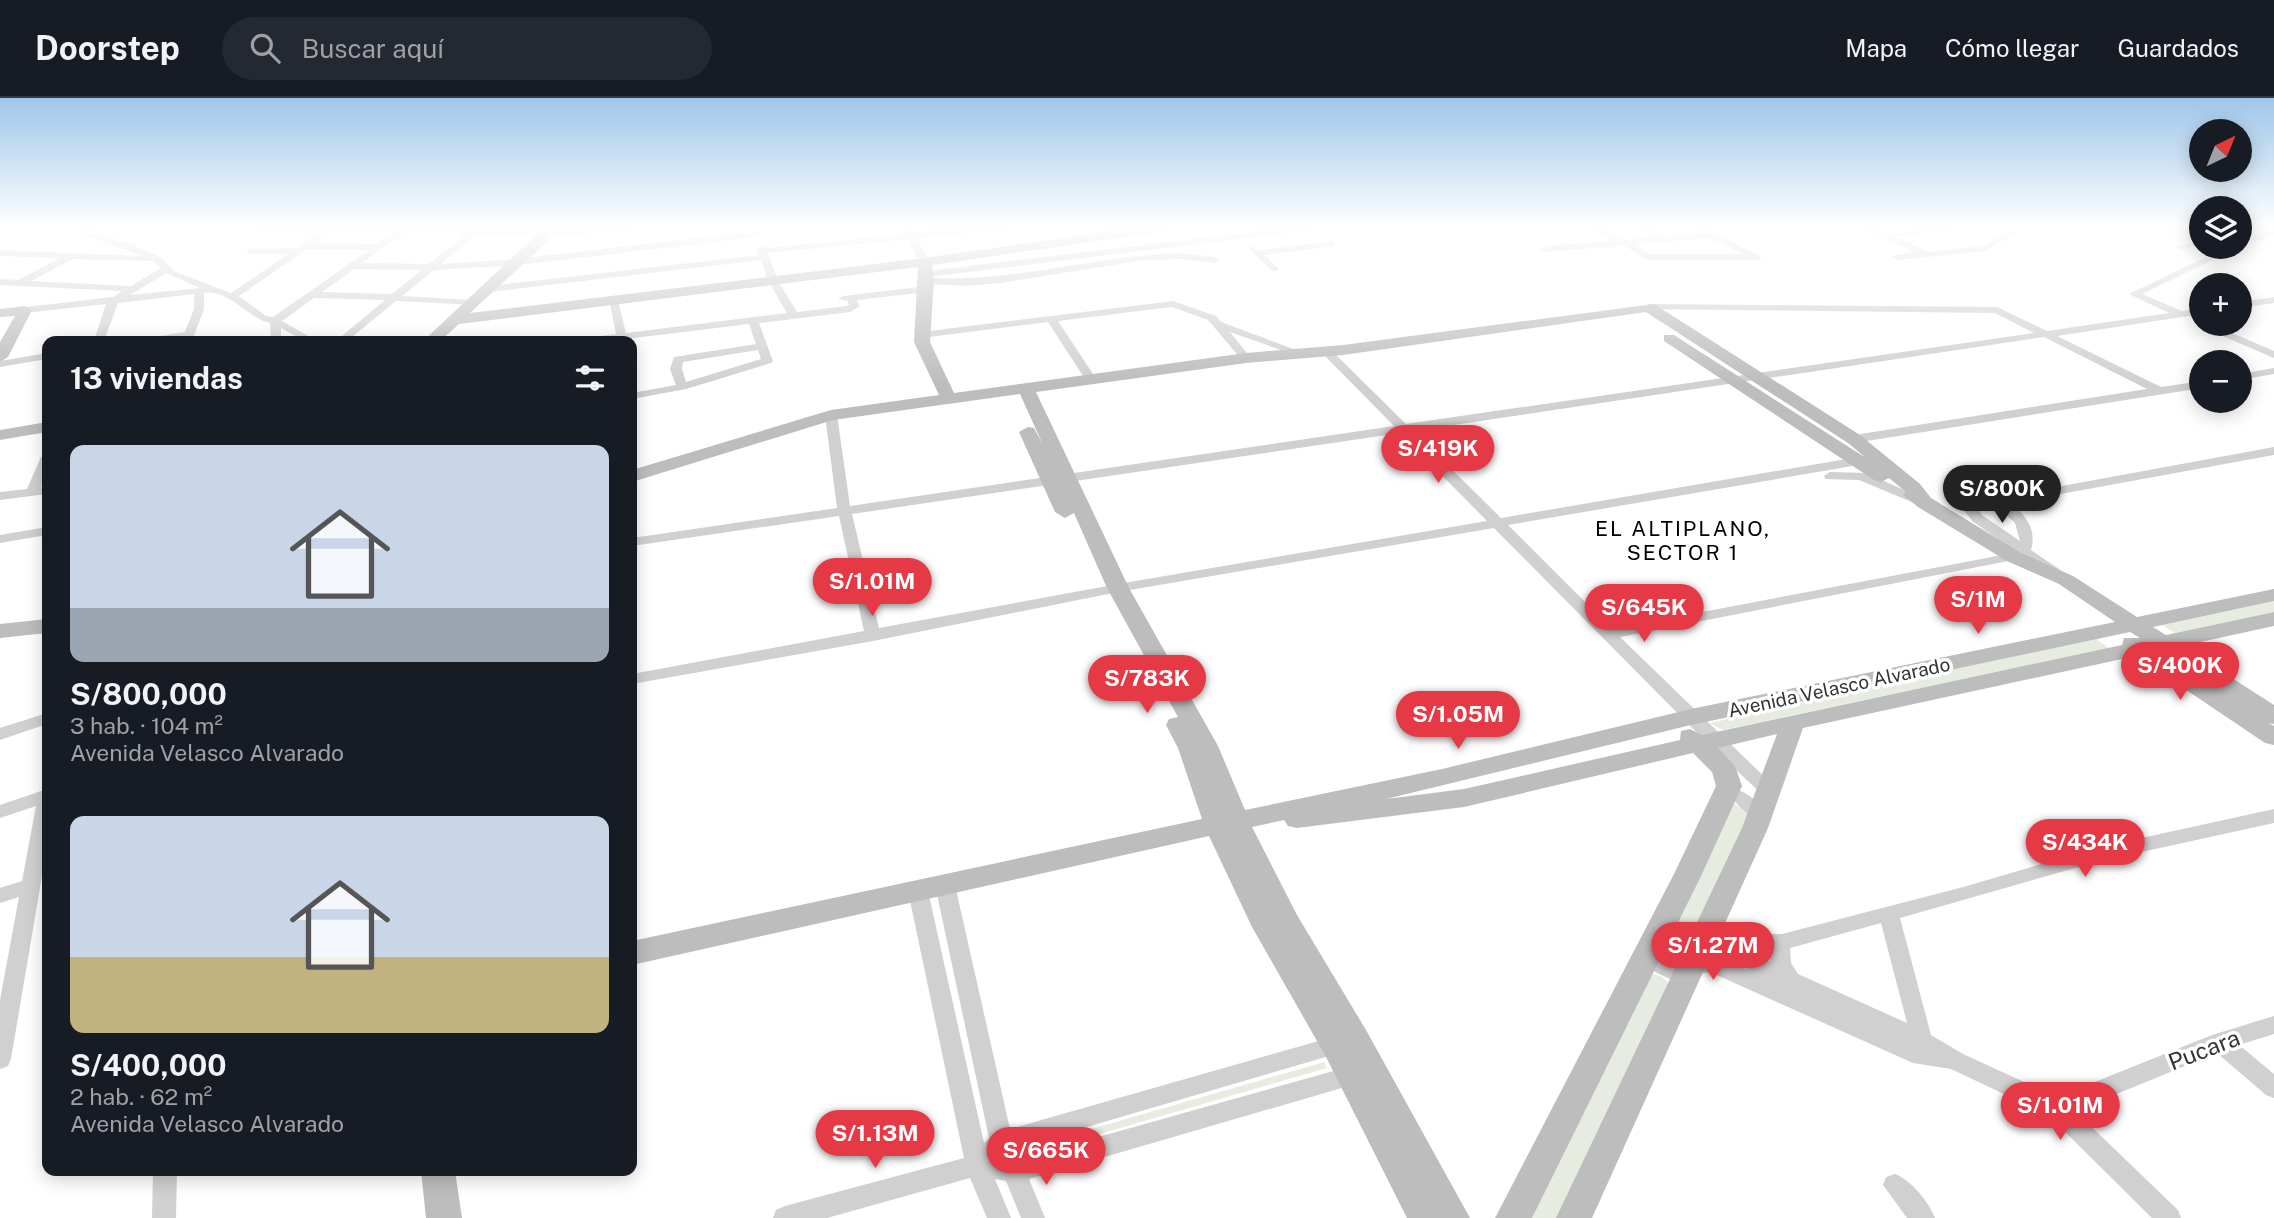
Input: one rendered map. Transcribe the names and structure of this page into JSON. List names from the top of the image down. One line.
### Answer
{"streets":{"street":["Avenida Velasco Alvarado","Pucara"]},"districts":["EL ALTIPLANO, SECTOR 1"],"north":"top right","page":{"header":"Doorstep","search":"Buscar aquí","nav":["Mapa","Cómo llegar","Guardados"],"map_buttons":["+","−"],"heading":"13 viviendas","list":[{"name":"S/800,000","note":"3 hab. · 104 m² · Avenida Velasco Alvarado"},{"name":"S/400,000","note":"2 hab. · 62 m² · Avenida Velasco Alvarado"}],"price":["S/419K","S/800K","S/1.01M","S/1M","S/645K","S/400K","S/783K","S/1.05M","S/434K","S/1.27M","S/1.01M","S/1.13M","S/665K"]}}
